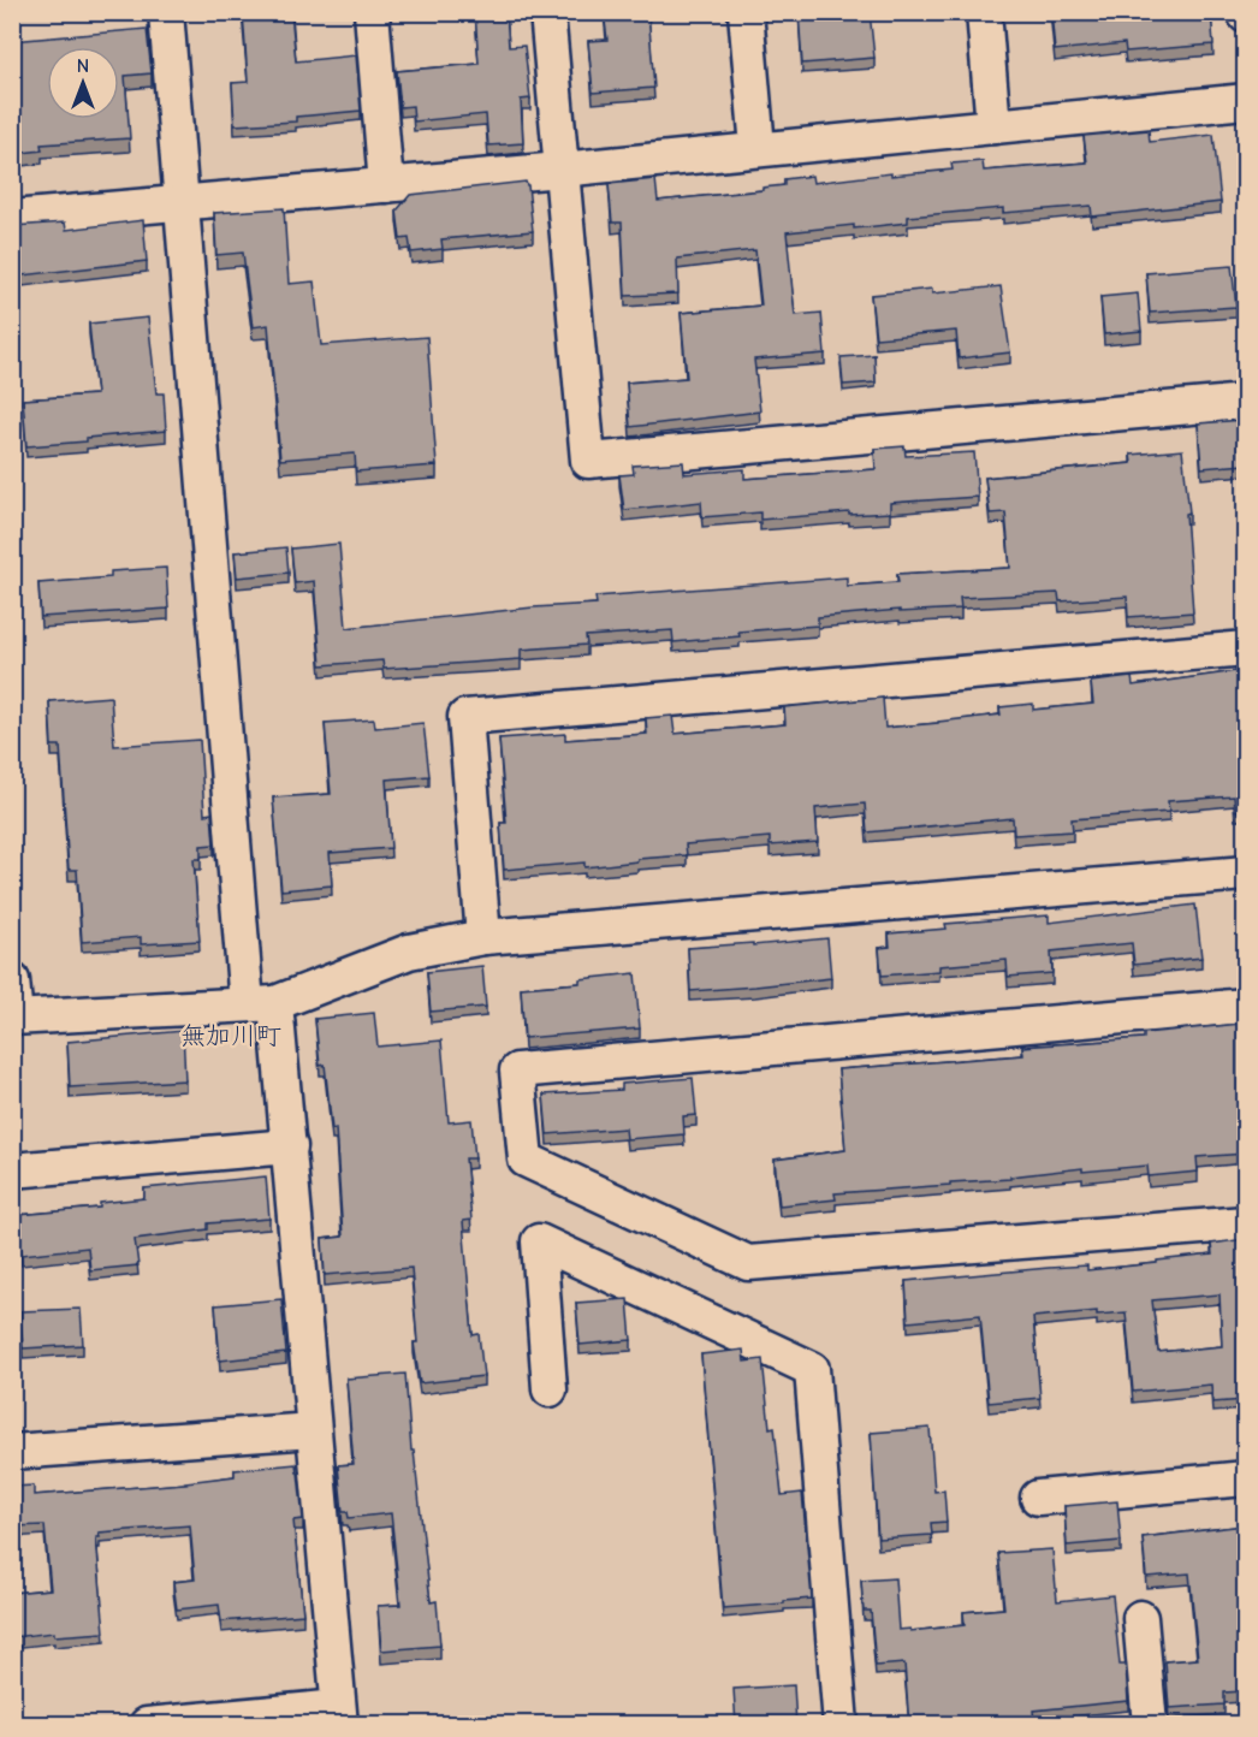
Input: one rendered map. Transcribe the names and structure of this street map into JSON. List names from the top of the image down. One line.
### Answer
{"districts":["無加川町"],"north":"top"}
